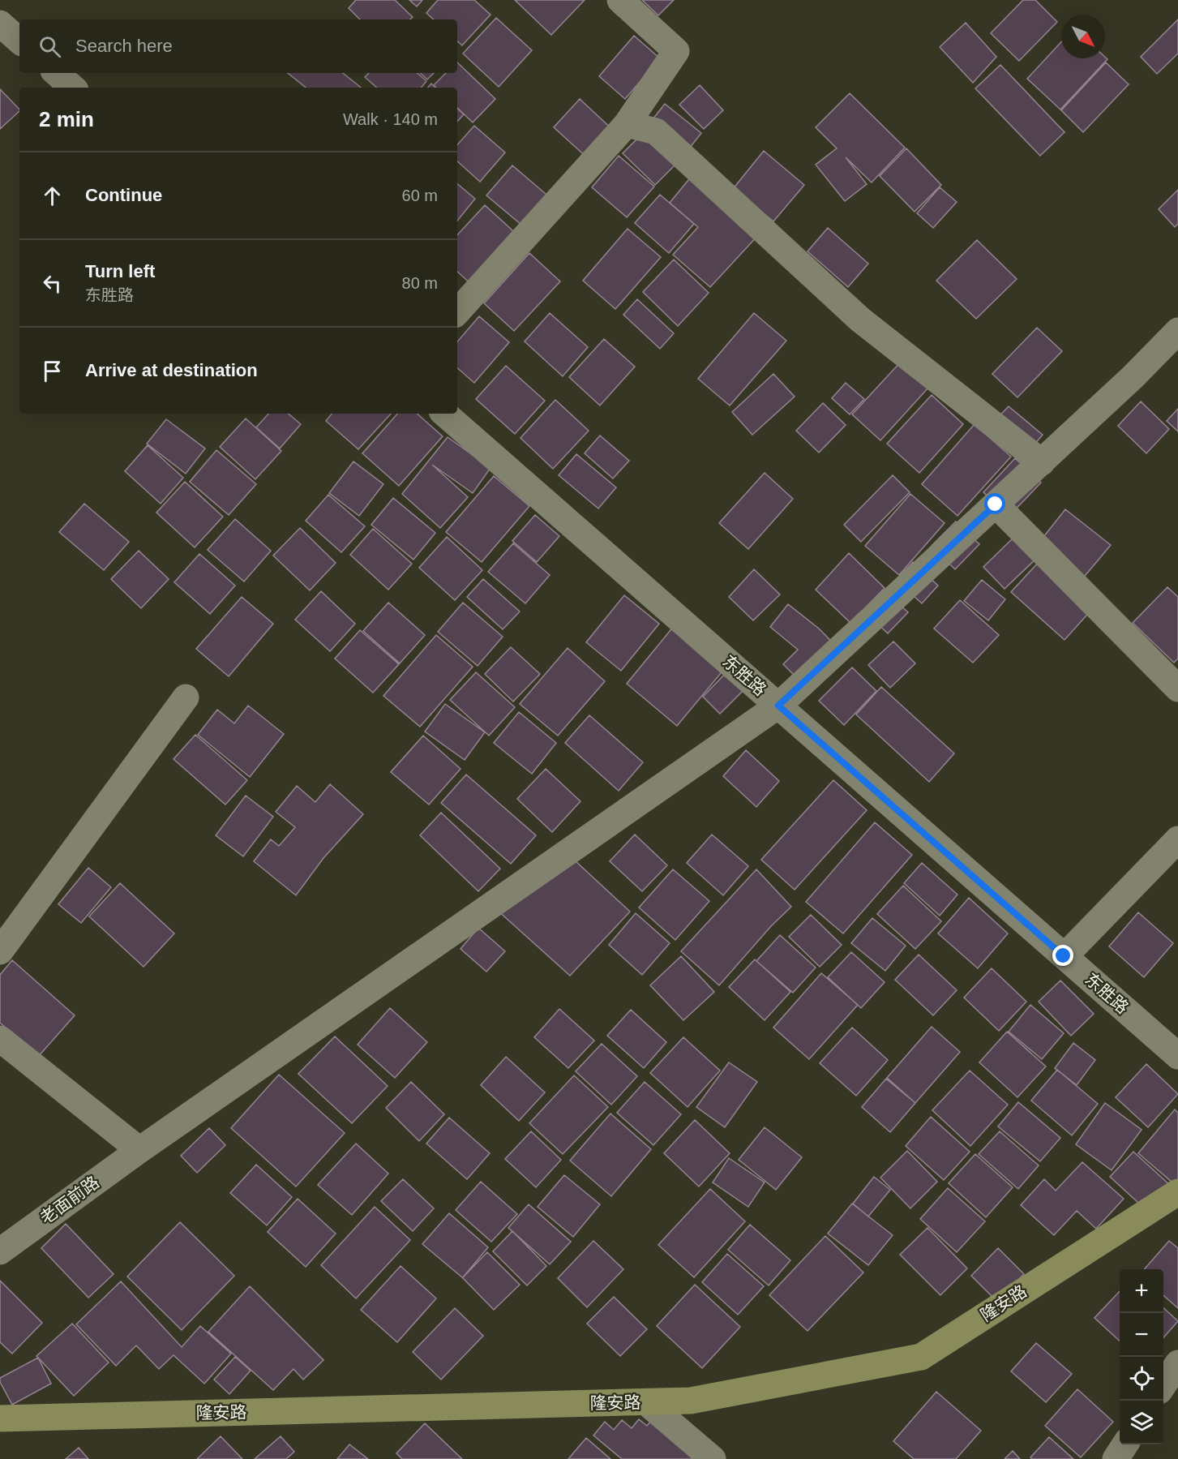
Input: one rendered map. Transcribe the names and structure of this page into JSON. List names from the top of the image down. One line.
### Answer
{"streets":{"street":["东胜路","老面前路","隆安路"]},"crossings":[["东胜路","老面前路"]],"north":"bottom right","page":{"search":"Search here","heading":["2 min","Walk · 140 m"],"list":[["Continue","60 m"],["Turn left","东胜路","80 m"],"Arrive at destination"],"map_buttons":["+","−"]}}
